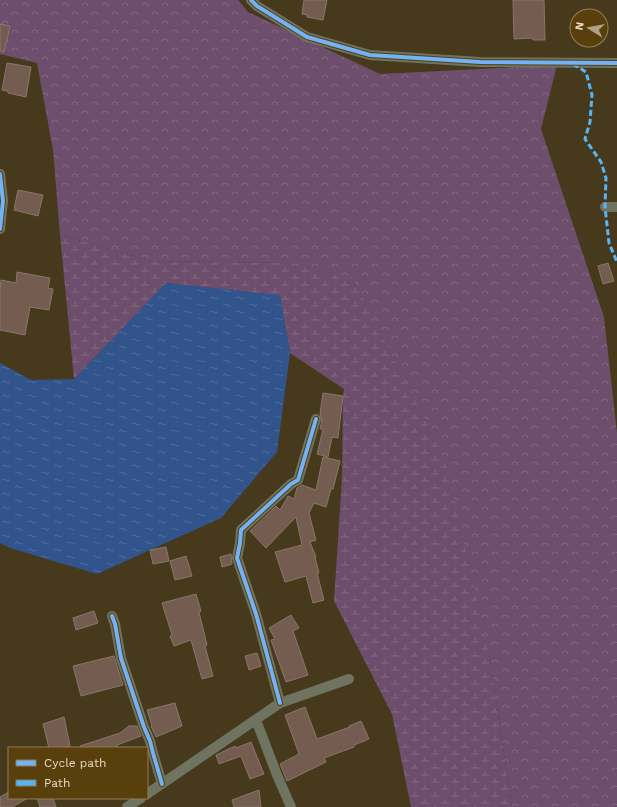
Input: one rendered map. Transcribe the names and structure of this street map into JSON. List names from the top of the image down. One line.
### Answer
{"legend":["Cycle path","Path"],"north":"left"}
